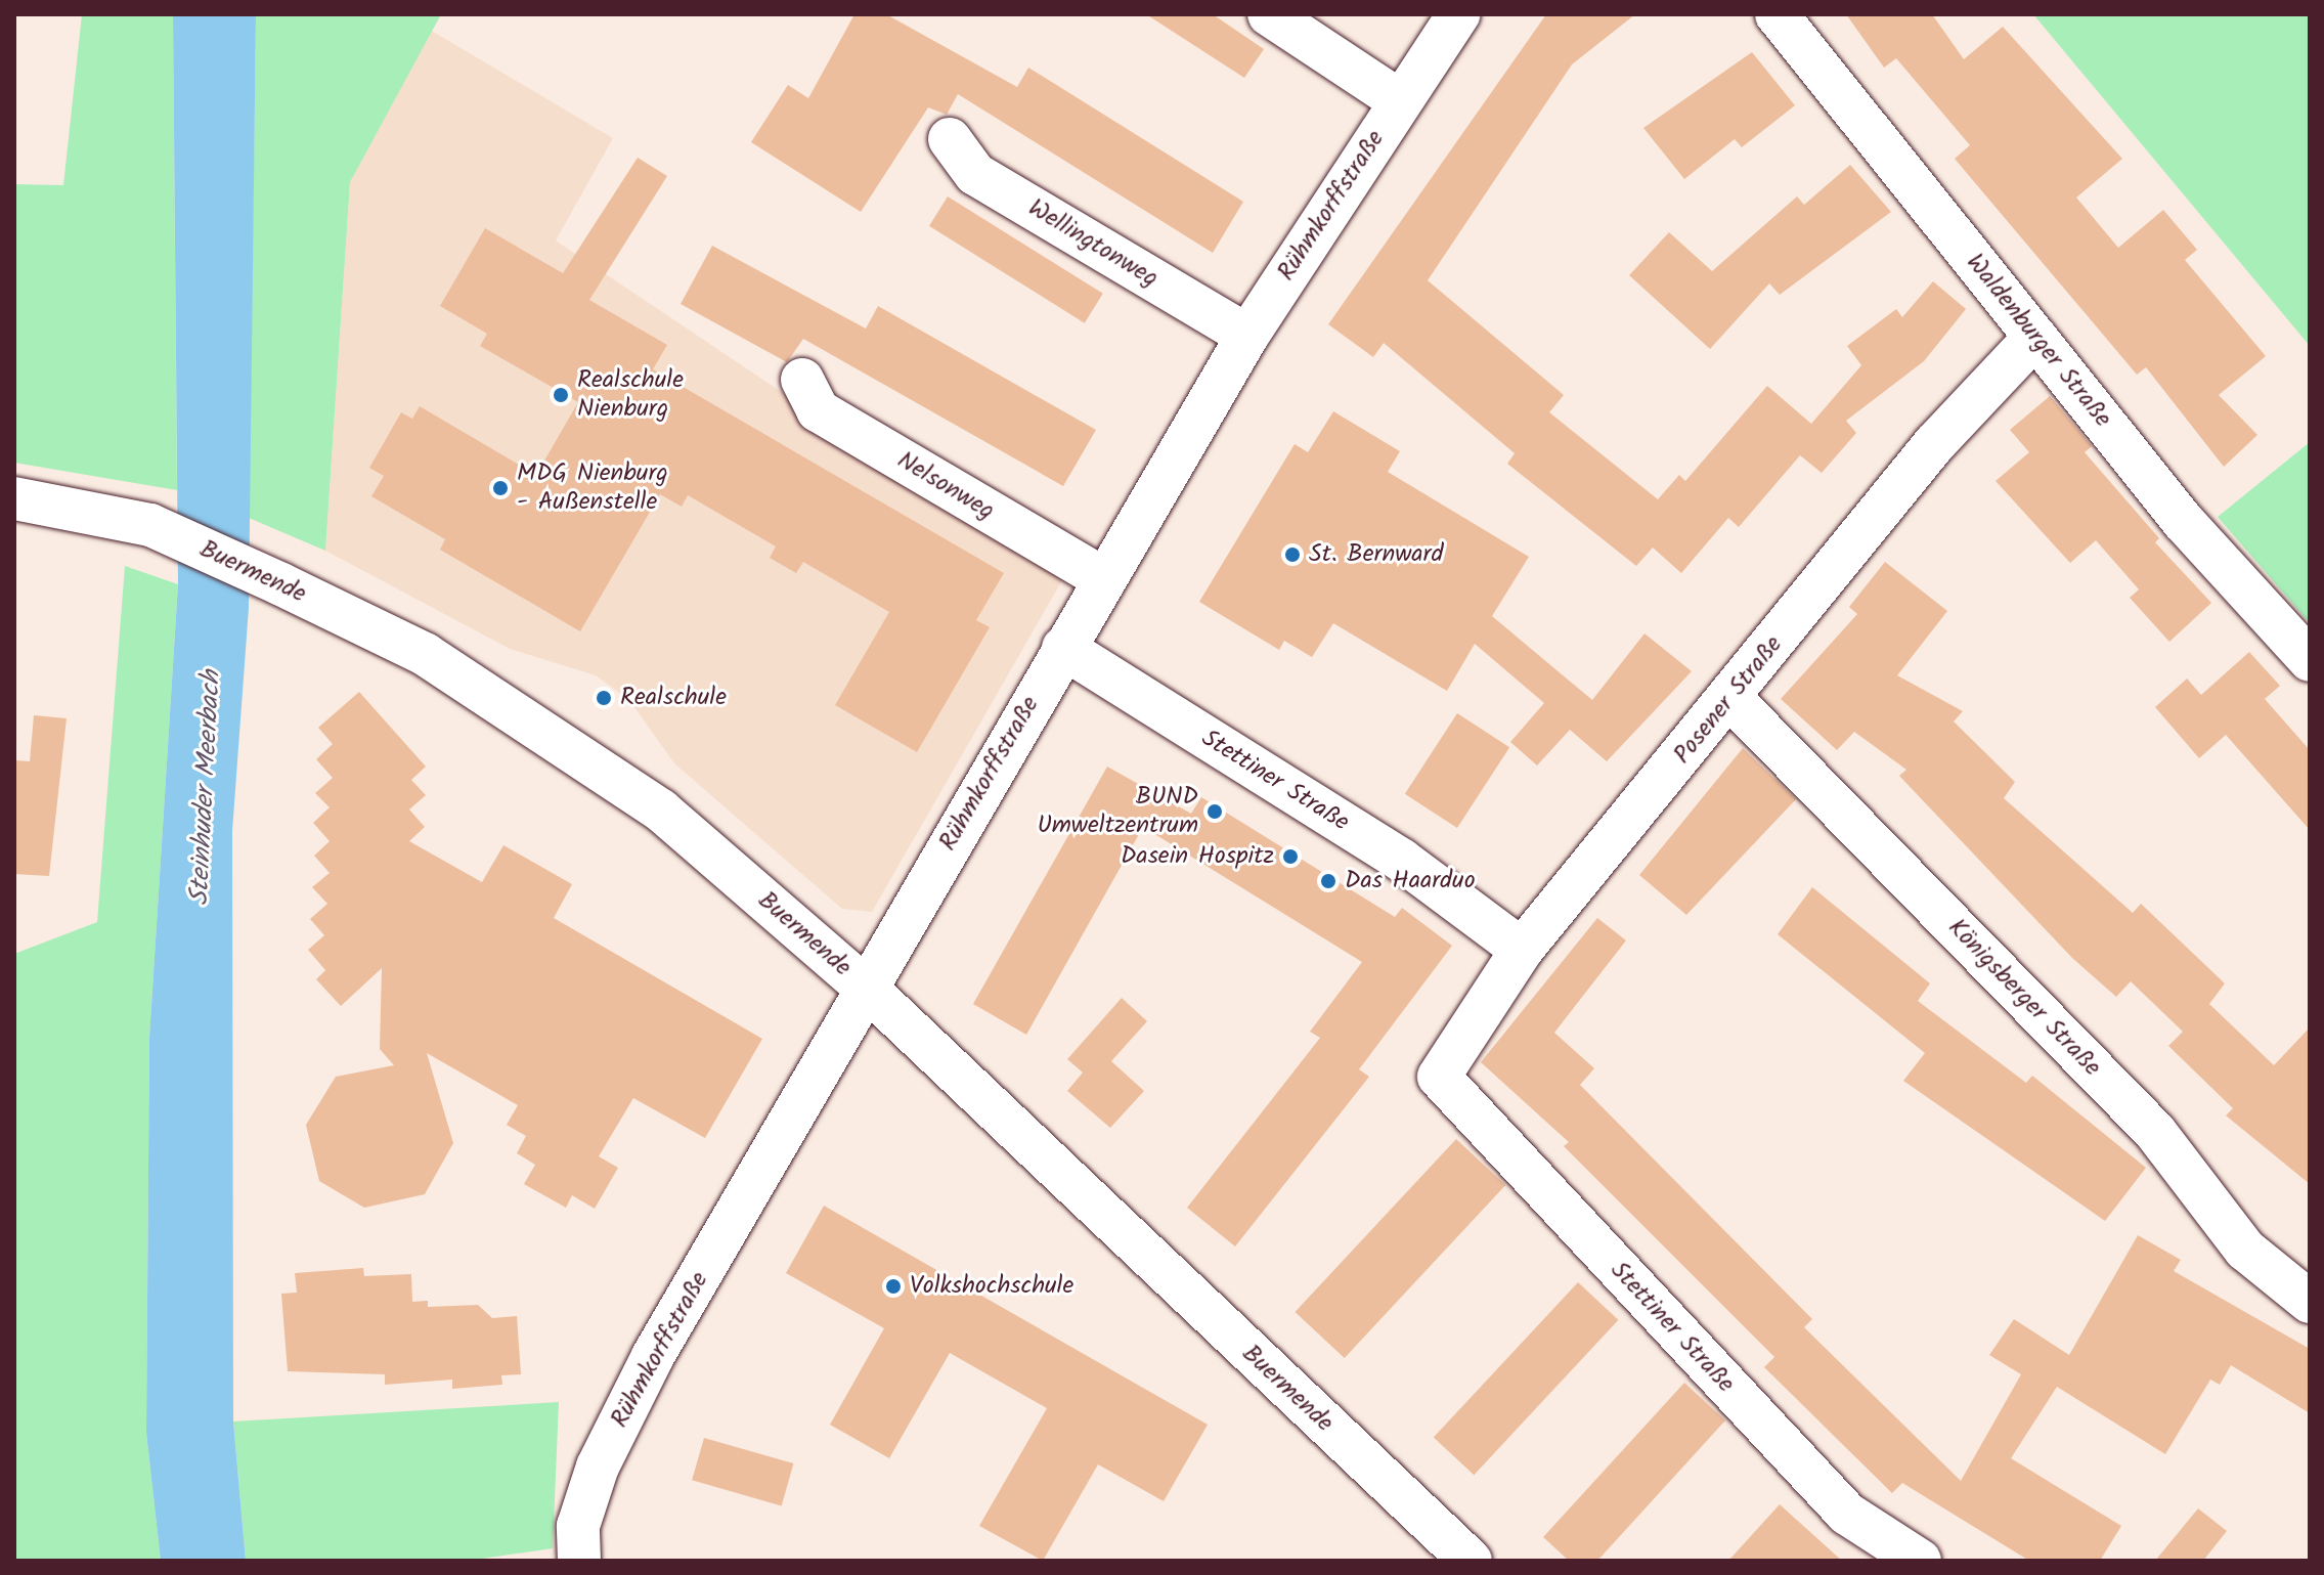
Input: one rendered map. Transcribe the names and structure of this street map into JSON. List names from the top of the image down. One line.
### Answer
{"streets":{"street":["Rühmkorffstraße","Wellingtonweg","Waldenburger Straße","Nelsonweg","Buermende","Posener Straße","Stettiner Straße","Königsberger Straße"]},"crossings":[["Rühmkorffstraße","Wellingtonweg"],["Rühmkorffstraße","Nelsonweg"],["Rühmkorffstraße","Buermende"],["Rühmkorffstraße","Stettiner Straße"],["Waldenburger Straße","Posener Straße"],["Posener Straße","Stettiner Straße"],["Posener Straße","Königsberger Straße"]],"water":["Steinhuder Meerbach"],"places":["Realschule Nienburg","MDG Nienburg - Außenstelle","St. Bernward","Realschule","BUND Umweltzentrum","Dasein Hospitz","Das Haarduo","Volkshochschule"]}
